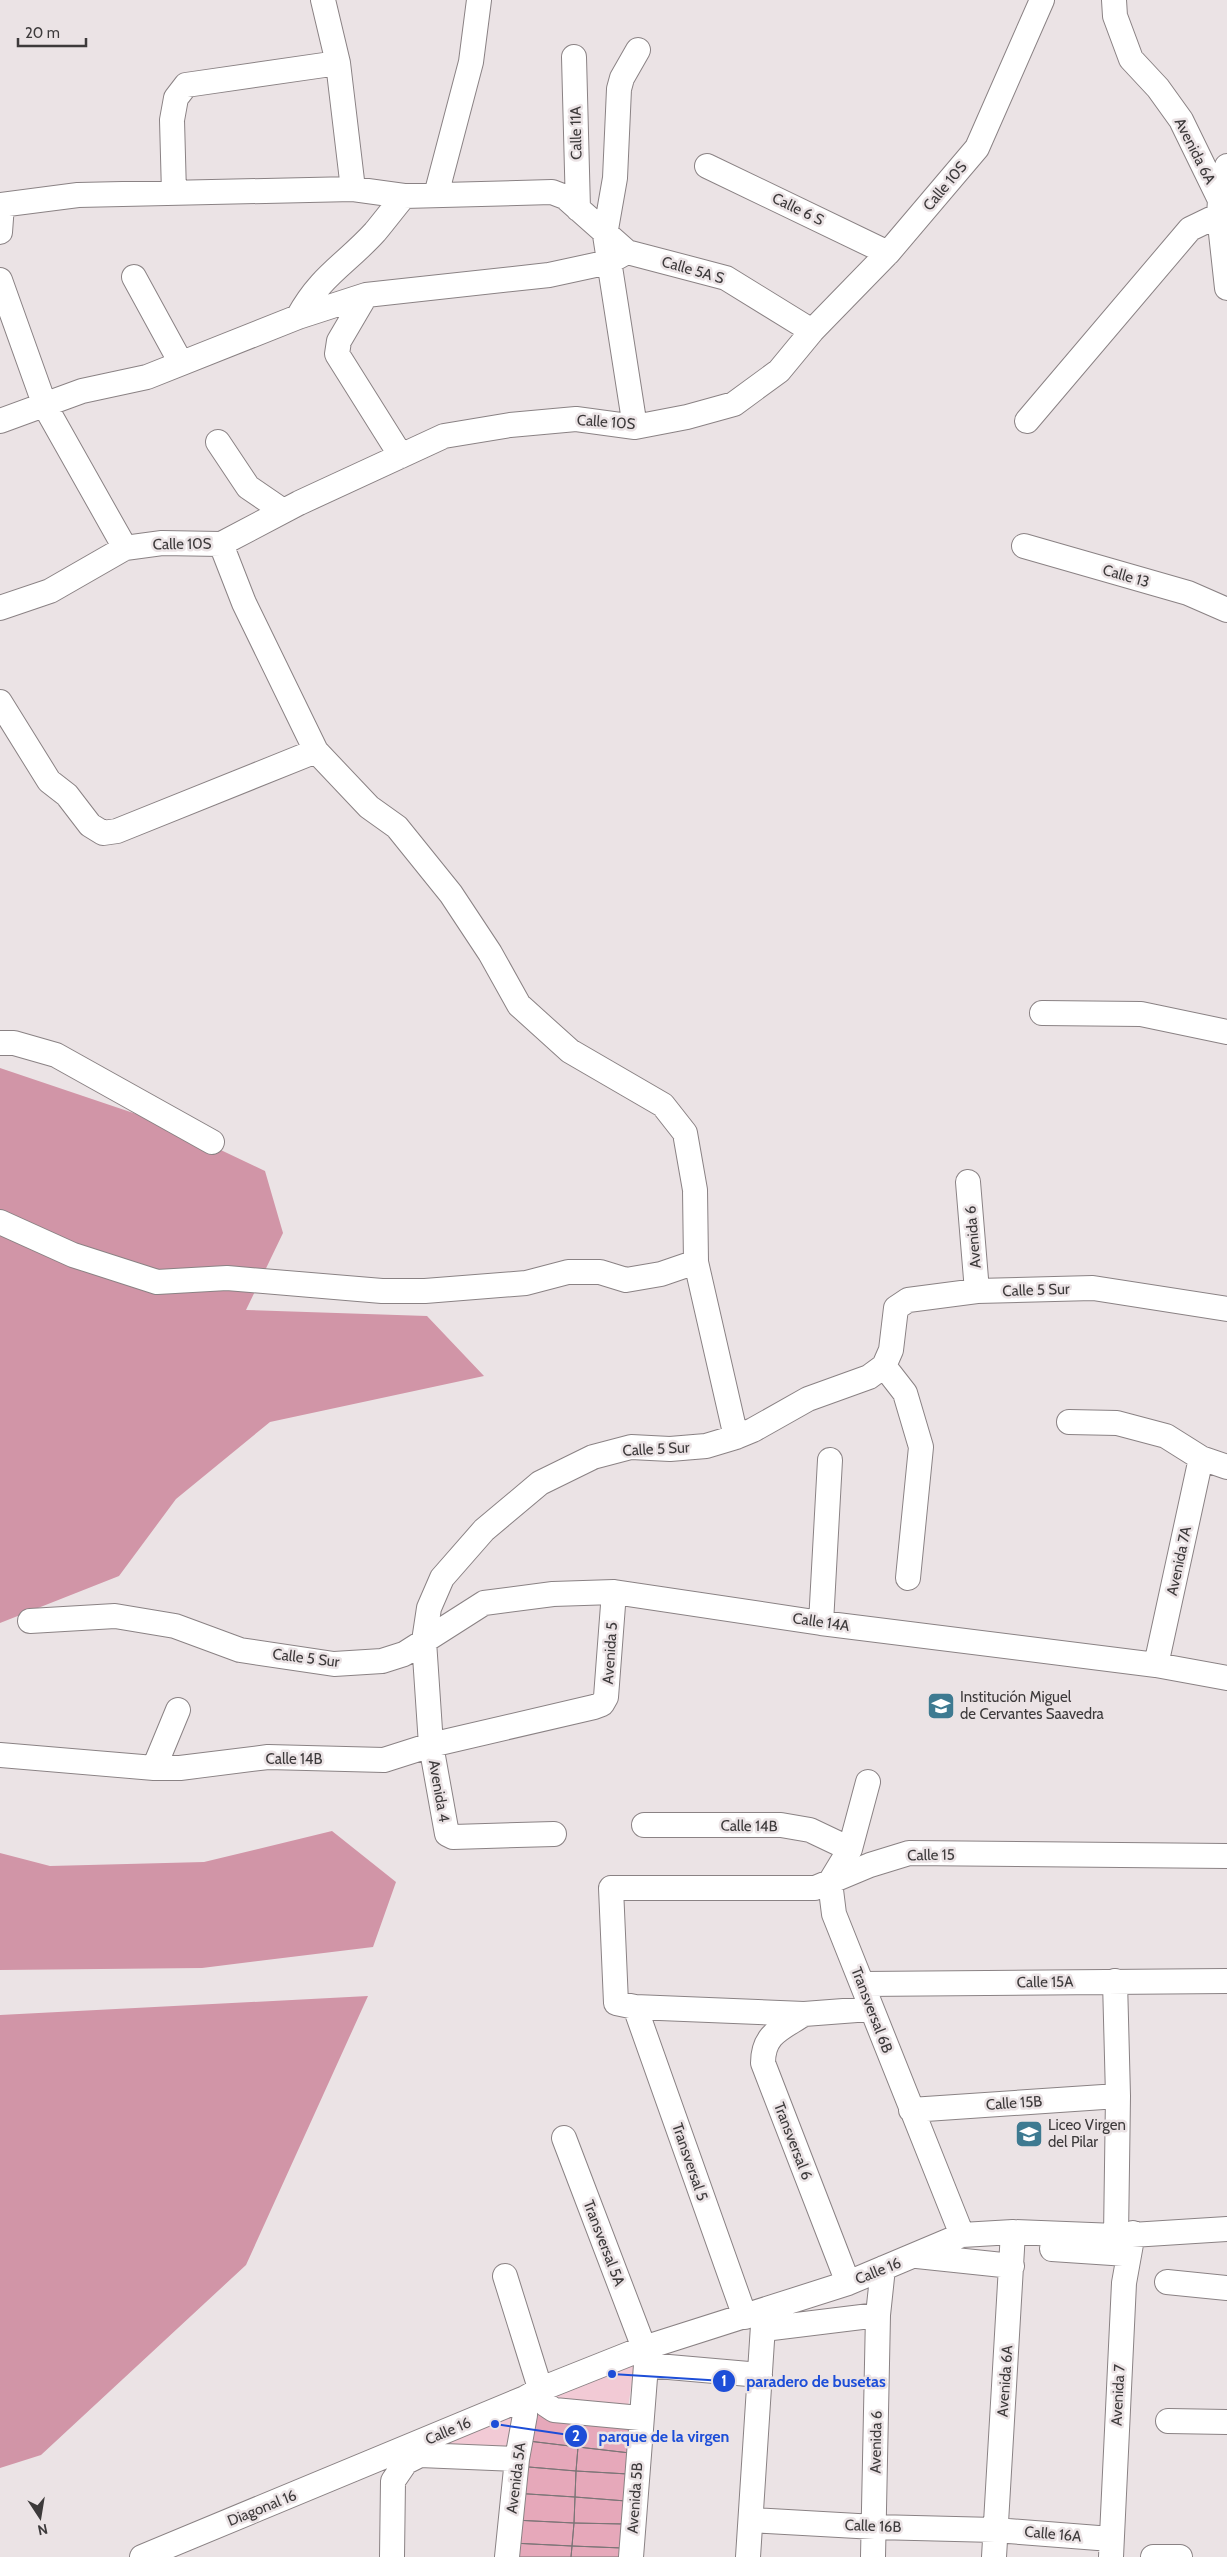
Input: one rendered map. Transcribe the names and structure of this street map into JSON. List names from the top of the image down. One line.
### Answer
{"streets":{"street":["Calle 11A","Avenida 6A","Calle 10S","Calle 6 S","Calle 5A S","Calle 13","Avenida 6","Calle 5 Sur","Avenida 7A","Calle 14A","Avenida 5","Calle 14B","Avenida 4","Calle 15","Calle 15A","Transversal 6B","Calle 15B","Transversal 6","Transversal 5","Transversal 5A","Calle 16","Avenida 7","Avenida 5A","Avenida 5B","Diagonal 16","Calle 16B","Calle 16A"]},"crossings":[["Avenida 6A","Calle 16"],["Avenida 6A","Calle 16B"],["Avenida 6A","Calle 16A"],["Calle 10S","Calle 6 S"],["Calle 10S","Calle 5A S"],["Avenida 6","Calle 5 Sur"],["Avenida 6","Calle 16"],["Avenida 6","Calle 16B"],["Calle 5 Sur","Calle 14A"],["Calle 5 Sur","Avenida 4"],["Avenida 7A","Calle 14A"],["Calle 14A","Avenida 5"],["Calle 14A","Avenida 4"],["Avenida 5","Calle 14B"],["Calle 14B","Avenida 4"],["Calle 15","Transversal 6B"],["Calle 15","Transversal 5"],["Calle 15A","Transversal 6B"],["Calle 15A","Avenida 7"],["Transversal 6B","Calle 15B"],["Transversal 6B","Calle 16"],["Calle 15B","Avenida 7"],["Transversal 6","Calle 16"],["Transversal 5","Calle 16"],["Transversal 5A","Calle 16"],["Transversal 5A","Avenida 5B"],["Calle 16","Avenida 7"],["Calle 16","Avenida 5A"],["Calle 16","Avenida 5B"],["Calle 16","Diagonal 16"],["Avenida 7","Calle 16A"],["Calle 16B","Calle 16A"]],"places":{"school or university":["Institución Miguel de Cervantes Saavedra","Liceo Virgen del Pilar"],"other":["paradero de busetas","parque de la virgen"]},"scale_bar":"20 m","north":"bottom"}
